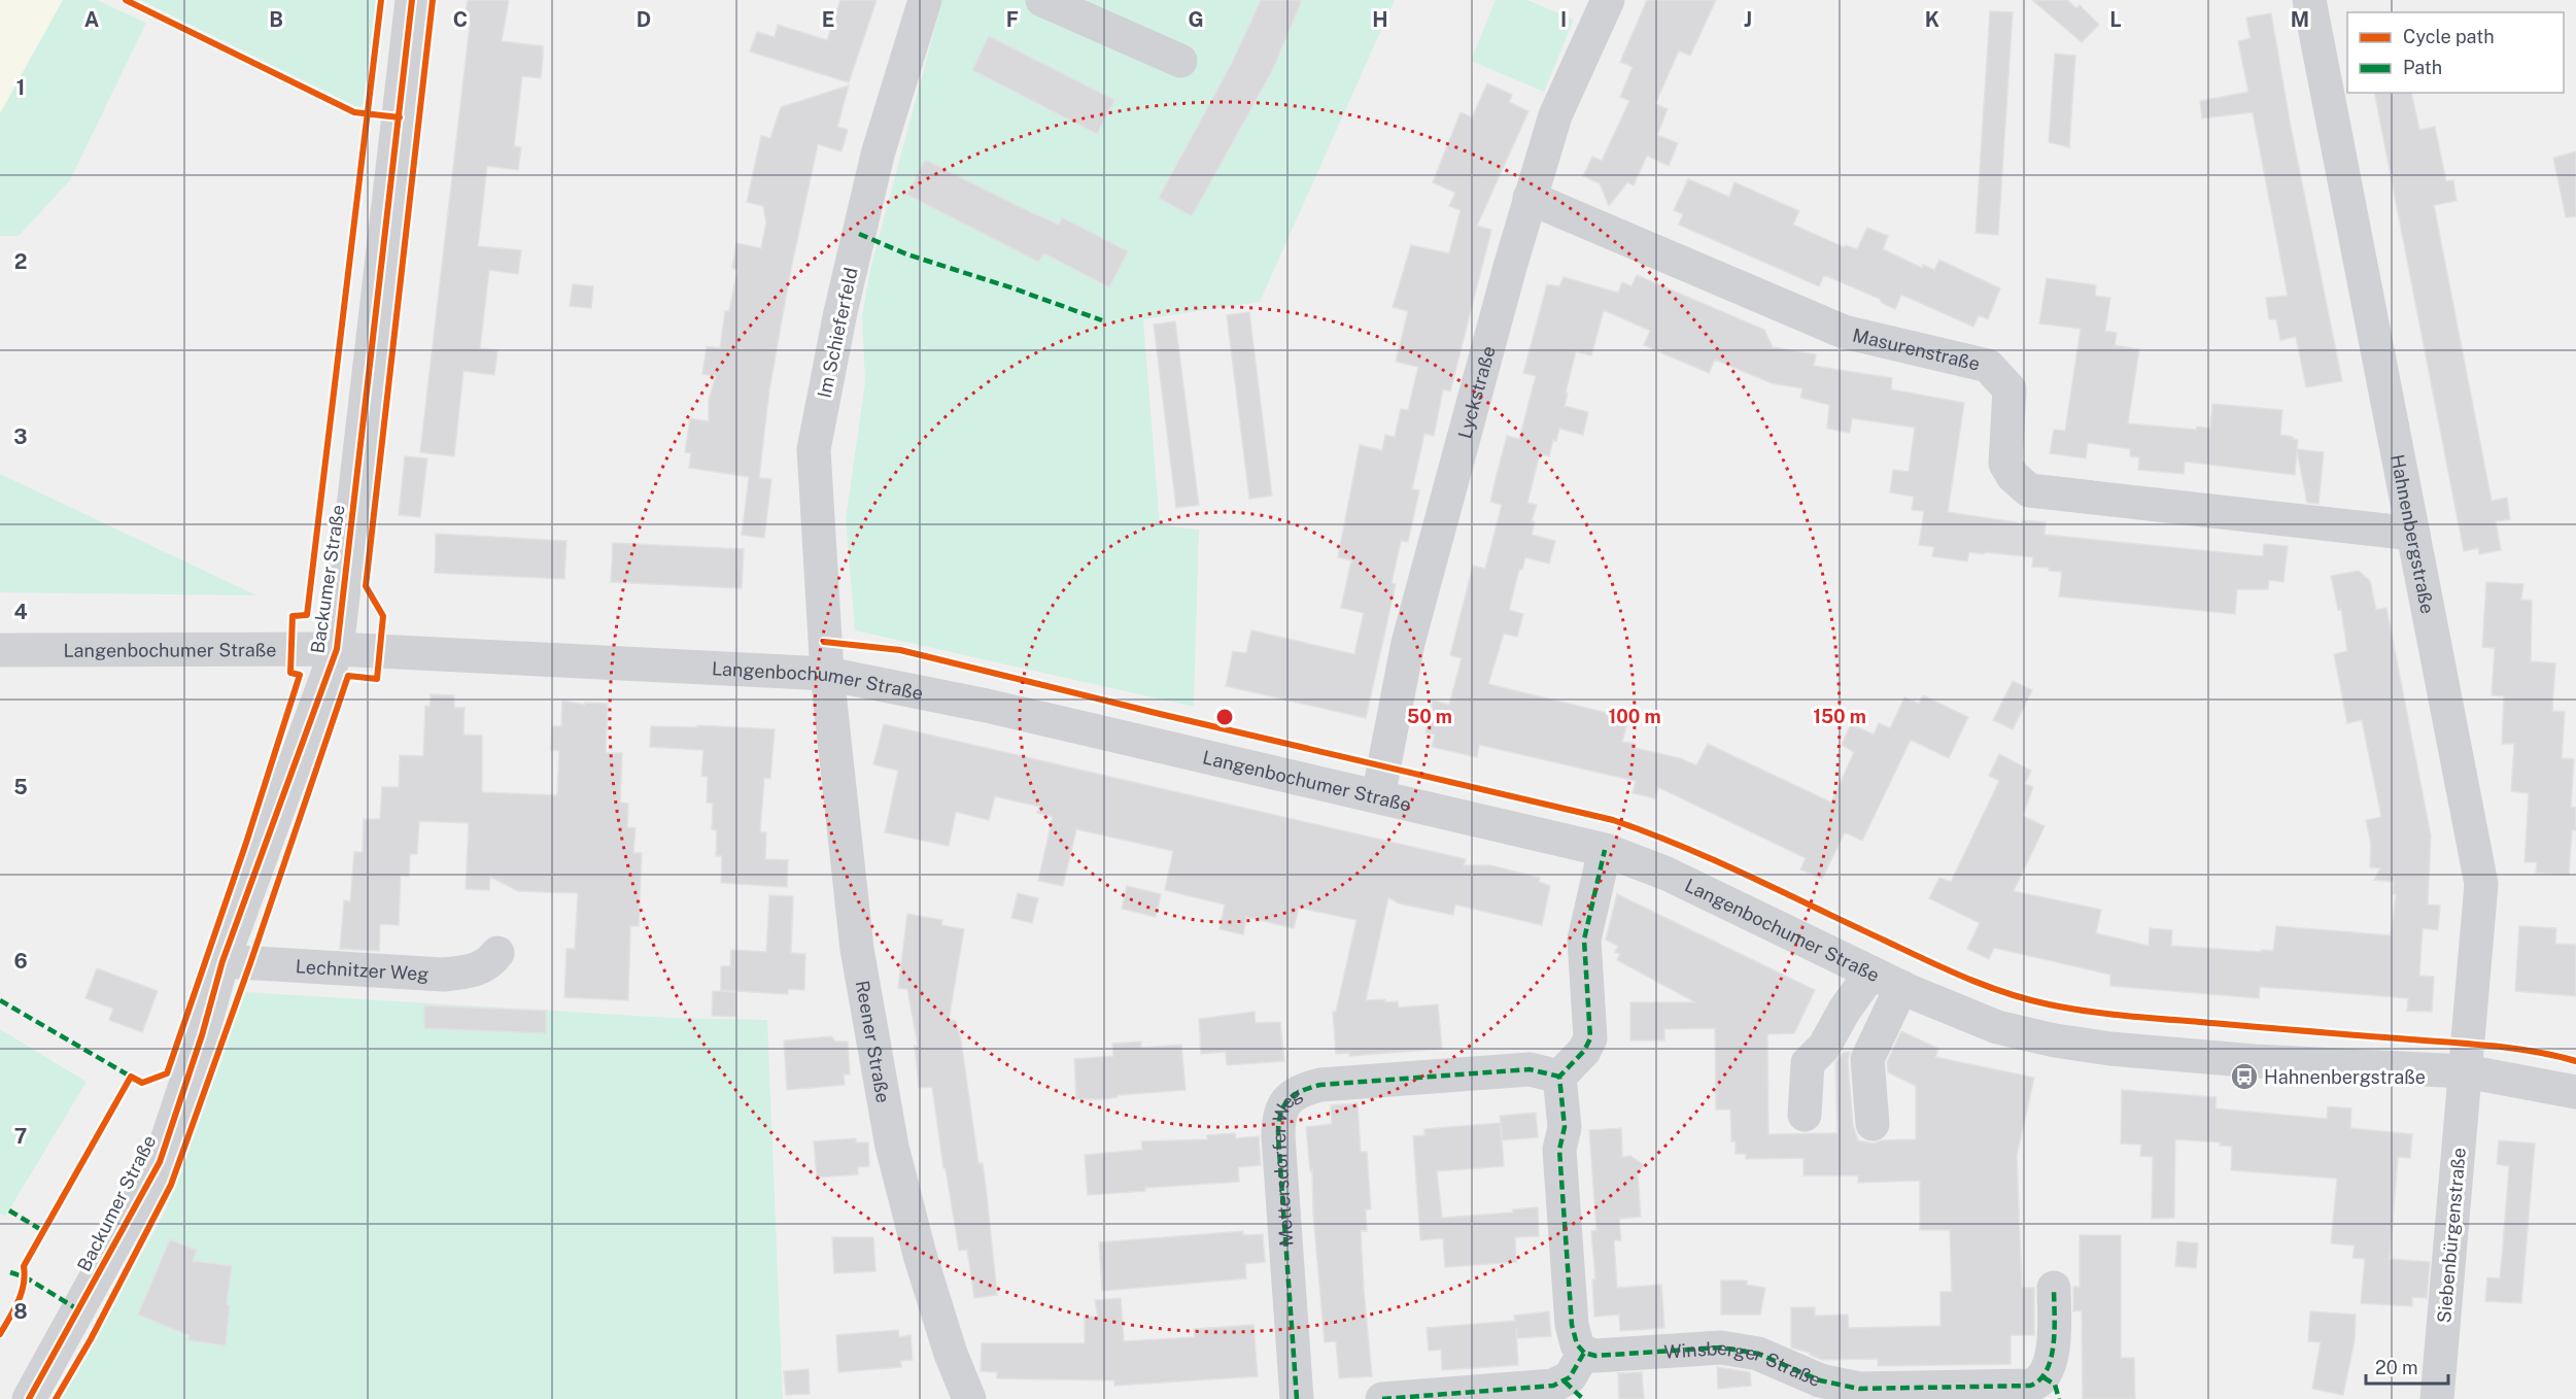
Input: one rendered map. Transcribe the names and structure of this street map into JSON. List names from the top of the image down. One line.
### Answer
{"streets":{"street":["Im Schieferfeld","Masurenstraße","Lyckstraße","Hahnenbergstraße","Backumer Straße","Langenbochumer Straße","Lechnitzer Weg","Reener Straße","Mettersdorfer Weg","Siebenbürgenstraße","Winsberger Straße"]},"crossings":[["Im Schieferfeld","Langenbochumer Straße"],["Im Schieferfeld","Reener Straße"],["Masurenstraße","Lyckstraße"],["Masurenstraße","Hahnenbergstraße"],["Lyckstraße","Langenbochumer Straße"],["Hahnenbergstraße","Langenbochumer Straße"],["Hahnenbergstraße","Siebenbürgenstraße"],["Backumer Straße","Langenbochumer Straße"],["Backumer Straße","Lechnitzer Weg"],["Langenbochumer Straße","Reener Straße"],["Langenbochumer Straße","Siebenbürgenstraße"]],"places":{"bus stop":["Hahnenbergstraße"]},"legend":["Cycle path","Path"],"scale_bar":"20 m","grid":{"columns":["A","B","C","D","E","F","G","H","I","J","K","L","M"],"rows":["1","2","3","4","5","6","7","8"]},"rings":["50 m","100 m","150 m"]}
